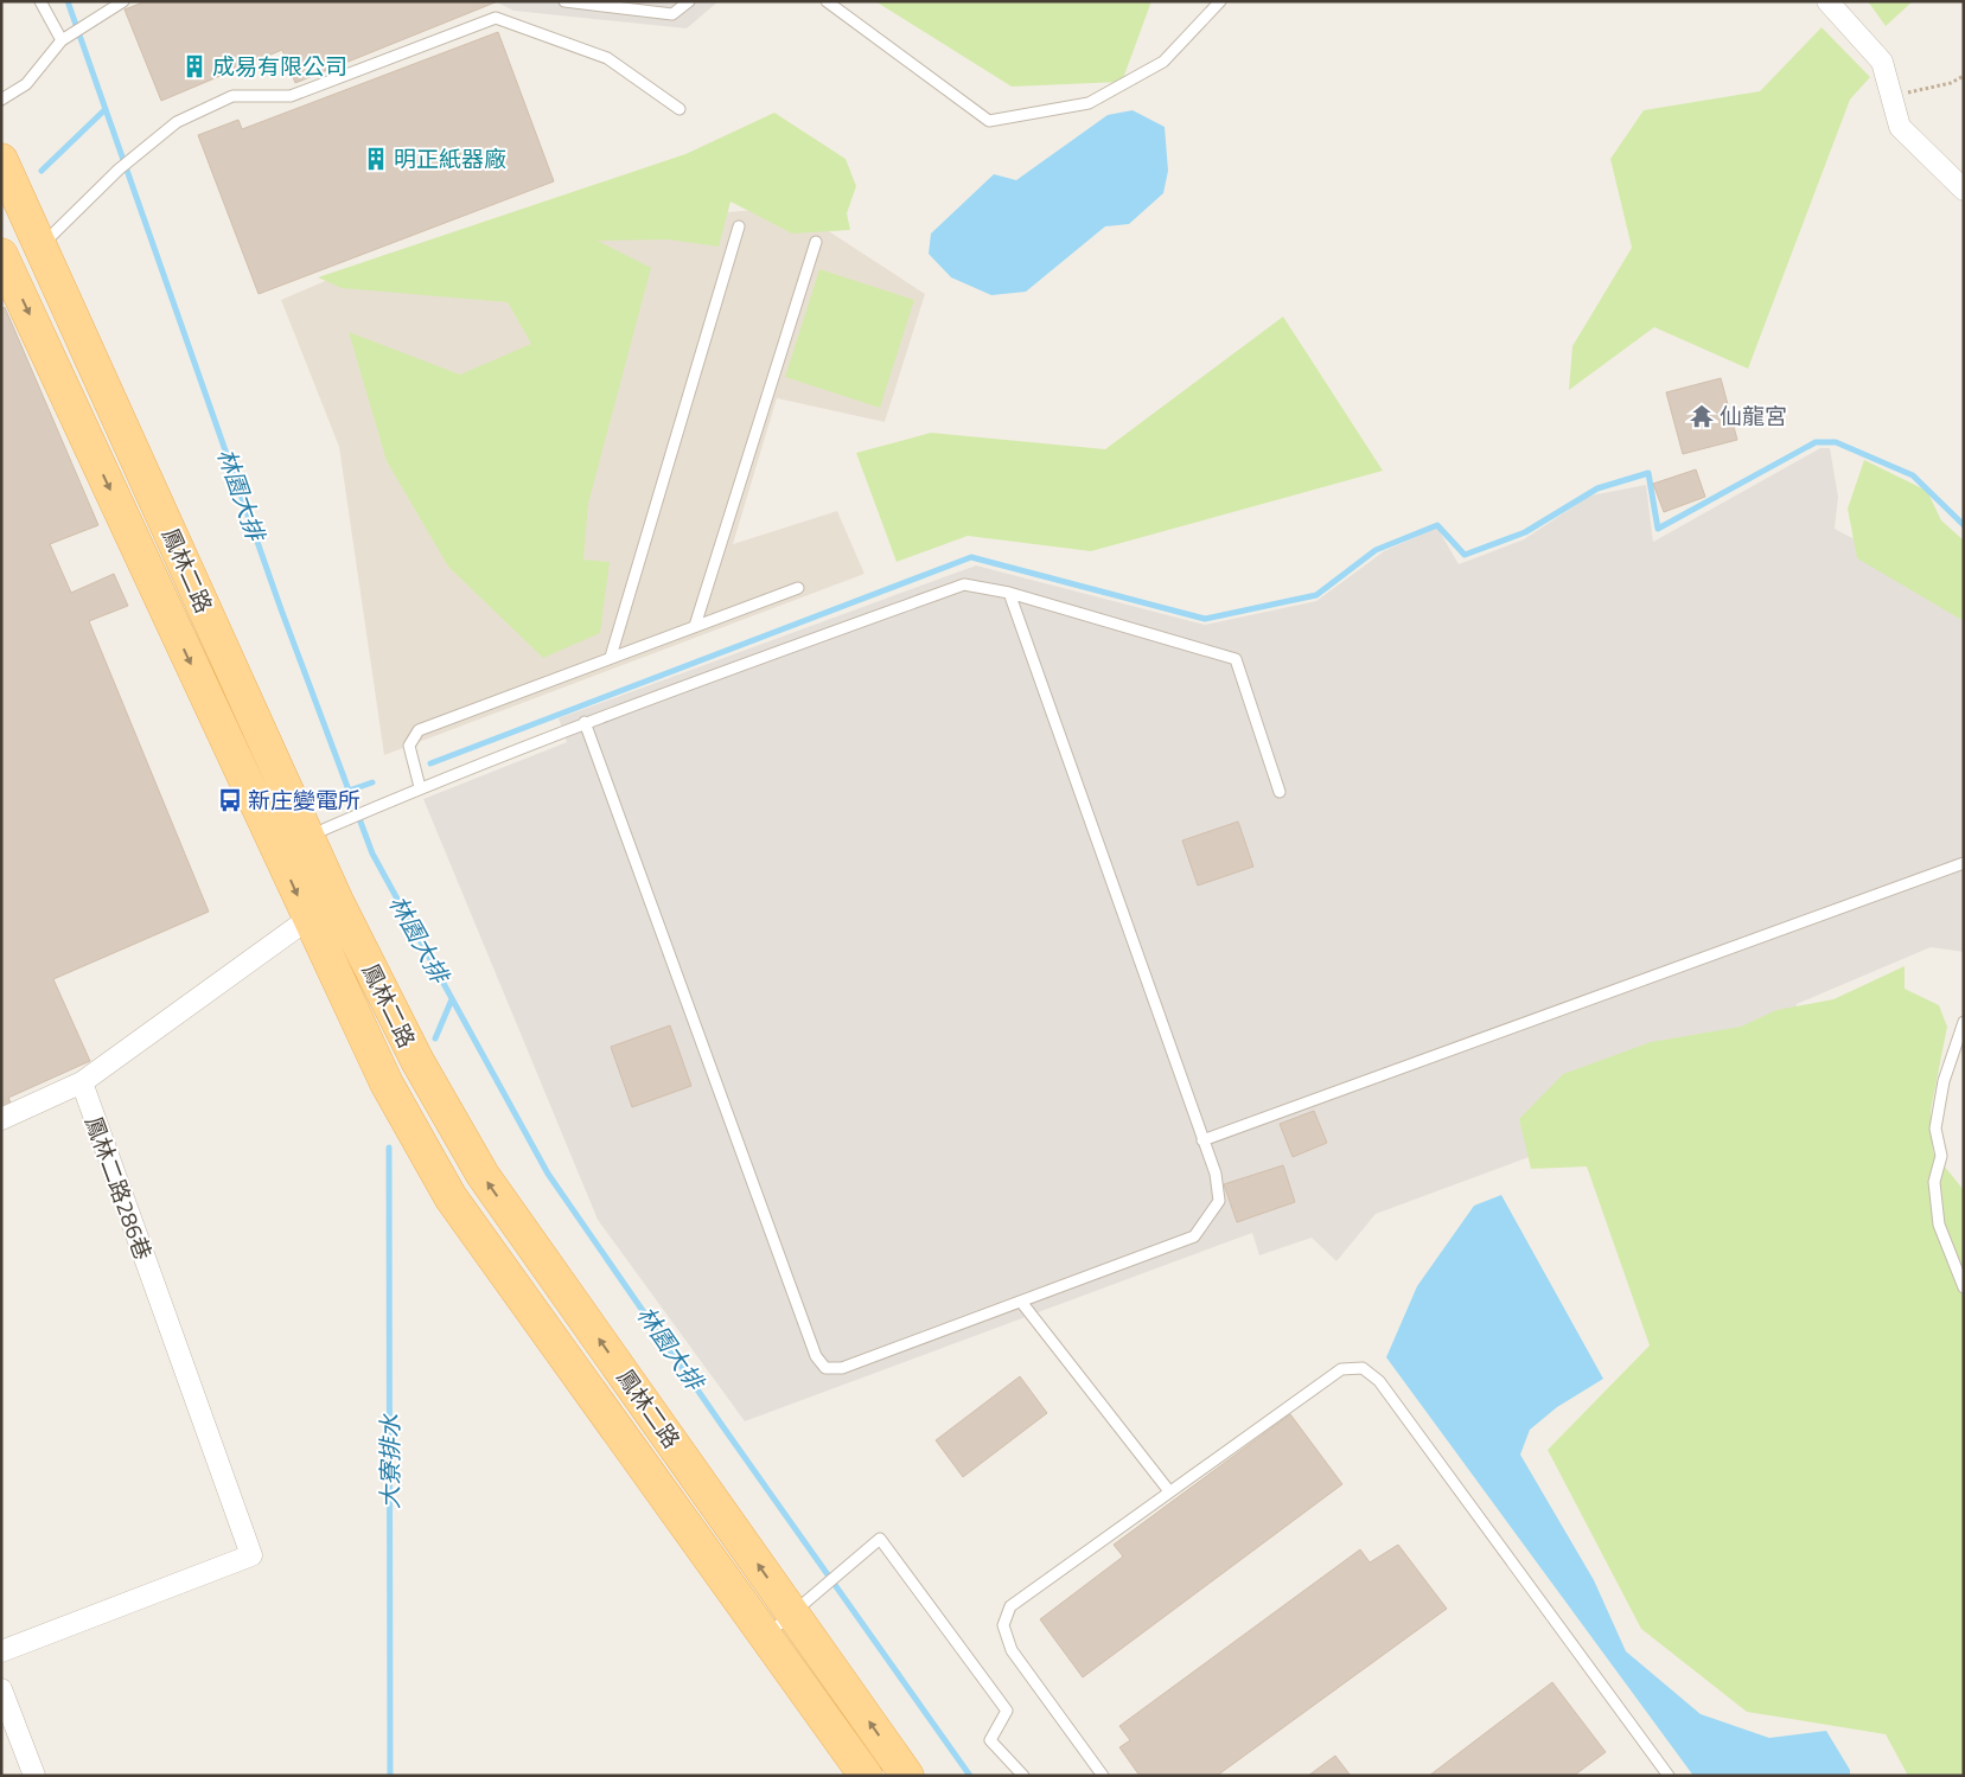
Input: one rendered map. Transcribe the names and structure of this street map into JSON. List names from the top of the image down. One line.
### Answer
{"streets":{"main road":["鳳林二路"],"street":["鳳林二路286巷"]},"water":["林園大排","大寮排水"],"places":{"building":["成易有限公司","明正紙器廠"],"temple":["仙龍宮"],"bus stop":["新庄變電所"]}}
